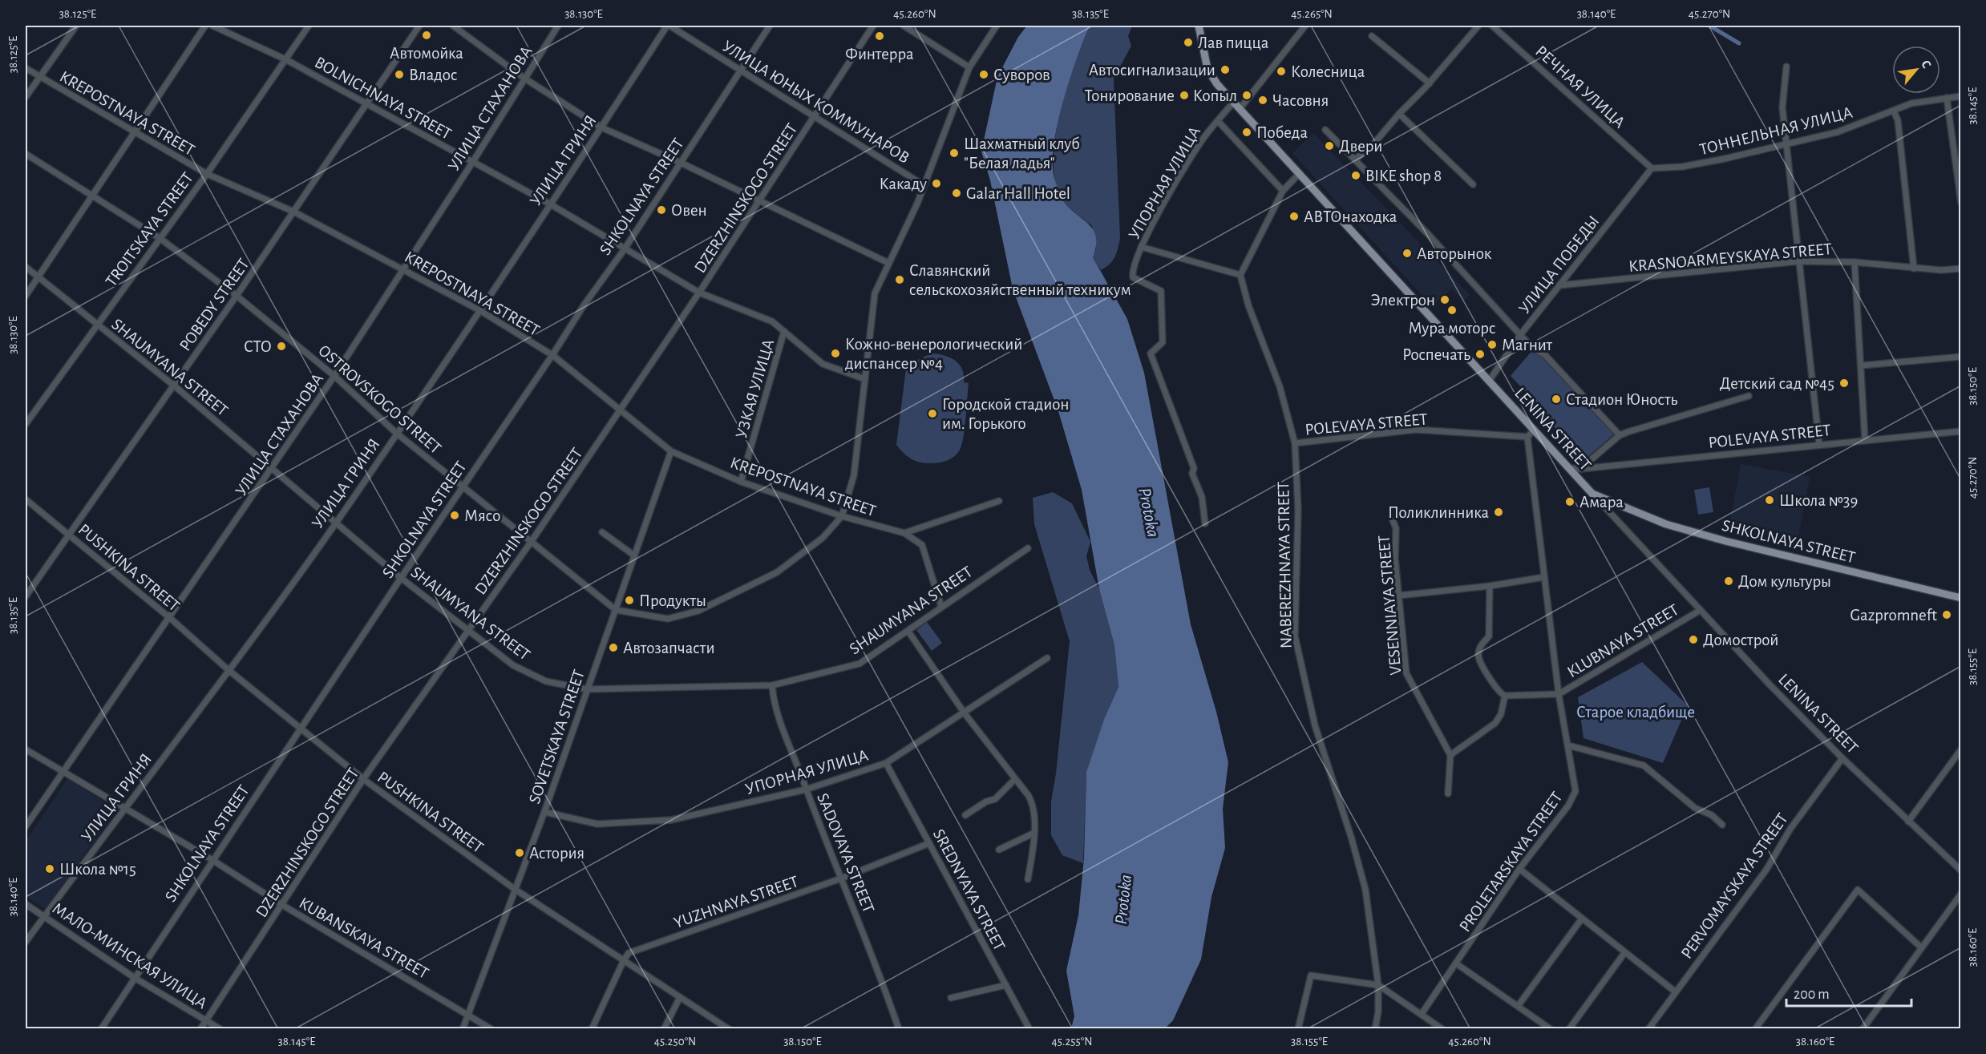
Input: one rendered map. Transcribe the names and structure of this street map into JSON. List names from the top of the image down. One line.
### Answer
{"streets":{"main road":["SHKOLNAYA STREET","LENINA STREET"],"street":["РЕЧНАЯ УЛИЦА","BOLNICHNAYA STREET","УЛИЦА ЮНЫХ КОММУНАРОВ","УЛИЦА СТАХАНОВА","KREPOSTNAYA STREET","ТОННЕЛЬНАЯ УЛИЦА","УЛИЦА ГРИНЯ","УПОРНАЯ УЛИЦА","DZERZHINSKOGO STREET","TROITSKAYA STREET","KRASNOARMEYSKAYA STREET","УЛИЦА ПОБЕДЫ","POBEDY STREET","SHAUMYANA STREET","УЗКАЯ УЛИЦА","OSTROVSKOGO STREET","POLEVAYA STREET","NABEREZHNAYA STREET","PUSHKINA STREET","VESENNIAYA STREET","KLUBNAYA STREET","SOVETSKAYA STREET","SADOVAYA STREET","PROLETARSKAYA STREET","PERVOMAYSKAYA STREET","SREDNYAYA STREET","YUZHNAYA STREET","KUBANSKAYA STREET","МАЛО-МИНСКАЯ УЛИЦА"]},"crossings":[["РЕЧНАЯ УЛИЦА","ТОННЕЛЬНАЯ УЛИЦА"],["РЕЧНАЯ УЛИЦА","УЛИЦА ПОБЕДЫ"],["BOLNICHNAYA STREET","УЛИЦА СТАХАНОВА"],["BOLNICHNAYA STREET","УЛИЦА ГРИНЯ"],["BOLNICHNAYA STREET","SHKOLNAYA STREET"],["BOLNICHNAYA STREET","DZERZHINSKOGO STREET"],["BOLNICHNAYA STREET","TROITSKAYA STREET"],["BOLNICHNAYA STREET","POBEDY STREET"],["BOLNICHNAYA STREET","УЗКАЯ УЛИЦА"],["УЛИЦА ЮНЫХ КОММУНАРОВ","УЛИЦА ГРИНЯ"],["УЛИЦА ЮНЫХ КОММУНАРОВ","SHKOLNAYA STREET"],["УЛИЦА ЮНЫХ КОММУНАРОВ","DZERZHINSKOGO STREET"],["УЛИЦА СТАХАНОВА","KREPOSTNAYA STREET"],["УЛИЦА СТАХАНОВА","SHAUMYANA STREET"],["УЛИЦА СТАХАНОВА","OSTROVSKOGO STREET"],["УЛИЦА СТАХАНОВА","PUSHKINA STREET"],["УЛИЦА СТАХАНОВА","KUBANSKAYA STREET"],["KREPOSTNAYA STREET","УЛИЦА ГРИНЯ"],["KREPOSTNAYA STREET","SHKOLNAYA STREET"],["KREPOSTNAYA STREET","DZERZHINSKOGO STREET"],["KREPOSTNAYA STREET","TROITSKAYA STREET"],["KREPOSTNAYA STREET","POBEDY STREET"],["KREPOSTNAYA STREET","SHAUMYANA STREET"],["KREPOSTNAYA STREET","УЗКАЯ УЛИЦА"],["KREPOSTNAYA STREET","OSTROVSKOGO STREET"],["KREPOSTNAYA STREET","SOVETSKAYA STREET"],["ТОННЕЛЬНАЯ УЛИЦА","УЛИЦА ПОБЕДЫ"],["УЛИЦА ГРИНЯ","SHAUMYANA STREET"],["УЛИЦА ГРИНЯ","OSTROVSKOGO STREET"],["УЛИЦА ГРИНЯ","PUSHKINA STREET"],["УЛИЦА ГРИНЯ","KUBANSKAYA STREET"],["УЛИЦА ГРИНЯ","МАЛО-МИНСКАЯ УЛИЦА"],["УПОРНАЯ УЛИЦА","LENINA STREET"],["УПОРНАЯ УЛИЦА","SOVETSKAYA STREET"],["УПОРНАЯ УЛИЦА","SADOVAYA STREET"],["УПОРНАЯ УЛИЦА","SREDNYAYA STREET"],["SHKOLNAYA STREET","SHAUMYANA STREET"],["SHKOLNAYA STREET","OSTROVSKOGO STREET"],["SHKOLNAYA STREET","LENINA STREET"],["SHKOLNAYA STREET","PUSHKINA STREET"],["SHKOLNAYA STREET","KUBANSKAYA STREET"],["SHKOLNAYA STREET","МАЛО-МИНСКАЯ УЛИЦА"],["DZERZHINSKOGO STREET","SHAUMYANA STREET"],["DZERZHINSKOGO STREET","OSTROVSKOGO STREET"],["DZERZHINSKOGO STREET","PUSHKINA STREET"],["DZERZHINSKOGO STREET","KUBANSKAYA STREET"],["DZERZHINSKOGO STREET","МАЛО-МИНСКАЯ УЛИЦА"],["TROITSKAYA STREET","SHAUMYANA STREET"],["TROITSKAYA STREET","OSTROVSKOGO STREET"],["KRASNOARMEYSKAYA STREET","УЛИЦА ПОБЕДЫ"],["УЛИЦА ПОБЕДЫ","LENINA STREET"],["POBEDY STREET","SHAUMYANA STREET"],["POBEDY STREET","OSTROVSKOGO STREET"],["POBEDY STREET","PUSHKINA STREET"],["SHAUMYANA STREET","SOVETSKAYA STREET"],["SHAUMYANA STREET","SADOVAYA STREET"],["OSTROVSKOGO STREET","SOVETSKAYA STREET"],["POLEVAYA STREET","LENINA STREET"],["POLEVAYA STREET","NABEREZHNAYA STREET"],["POLEVAYA STREET","PROLETARSKAYA STREET"],["LENINA STREET","KLUBNAYA STREET"],["LENINA STREET","PERVOMAYSKAYA STREET"],["PUSHKINA STREET","SOVETSKAYA STREET"],["PUSHKINA STREET","YUZHNAYA STREET"],["KLUBNAYA STREET","PROLETARSKAYA STREET"],["SOVETSKAYA STREET","KUBANSKAYA STREET"],["SADOVAYA STREET","YUZHNAYA STREET"],["SREDNYAYA STREET","YUZHNAYA STREET"]],"water":["Protoka"],"parks":["Старое кладбище"],"places":["Автомойка","Финтерра","Лав пицца","Автосигнализации","Колесница","Владос","Суворов","Тонирование","Копыл","Часовня","Победа","Двери","Шахматный клуб \"Белая ладья\"","BIKE shop 8","Какаду","Galar Hall Hotel","Овен","АВТОнаходка","Авторынок","Славянский сельскохозяйственный техникум","Электрон","Мура моторс","Магнит","СТО","Кожно-венерологический диспансер №4","Роспечать","Детский сад №45","Стадион Юность","Городской cтадион им. Горького","Школа №39","Амара","Поликлинника","Мясо","Дом культуры","Продукты","Gazpromneft","Домострой","Автозапчасти","Астория","Школа №15"],"scale_bar":"200 m","north":"top right","coordinates":["38.125°E","38.130°E","45.260°N","38.135°E","45.265°N","38.140°E","45.270°N","38.145°E","38.150°E","38.155°E","38.160°E","45.250°N","45.255°N"]}
